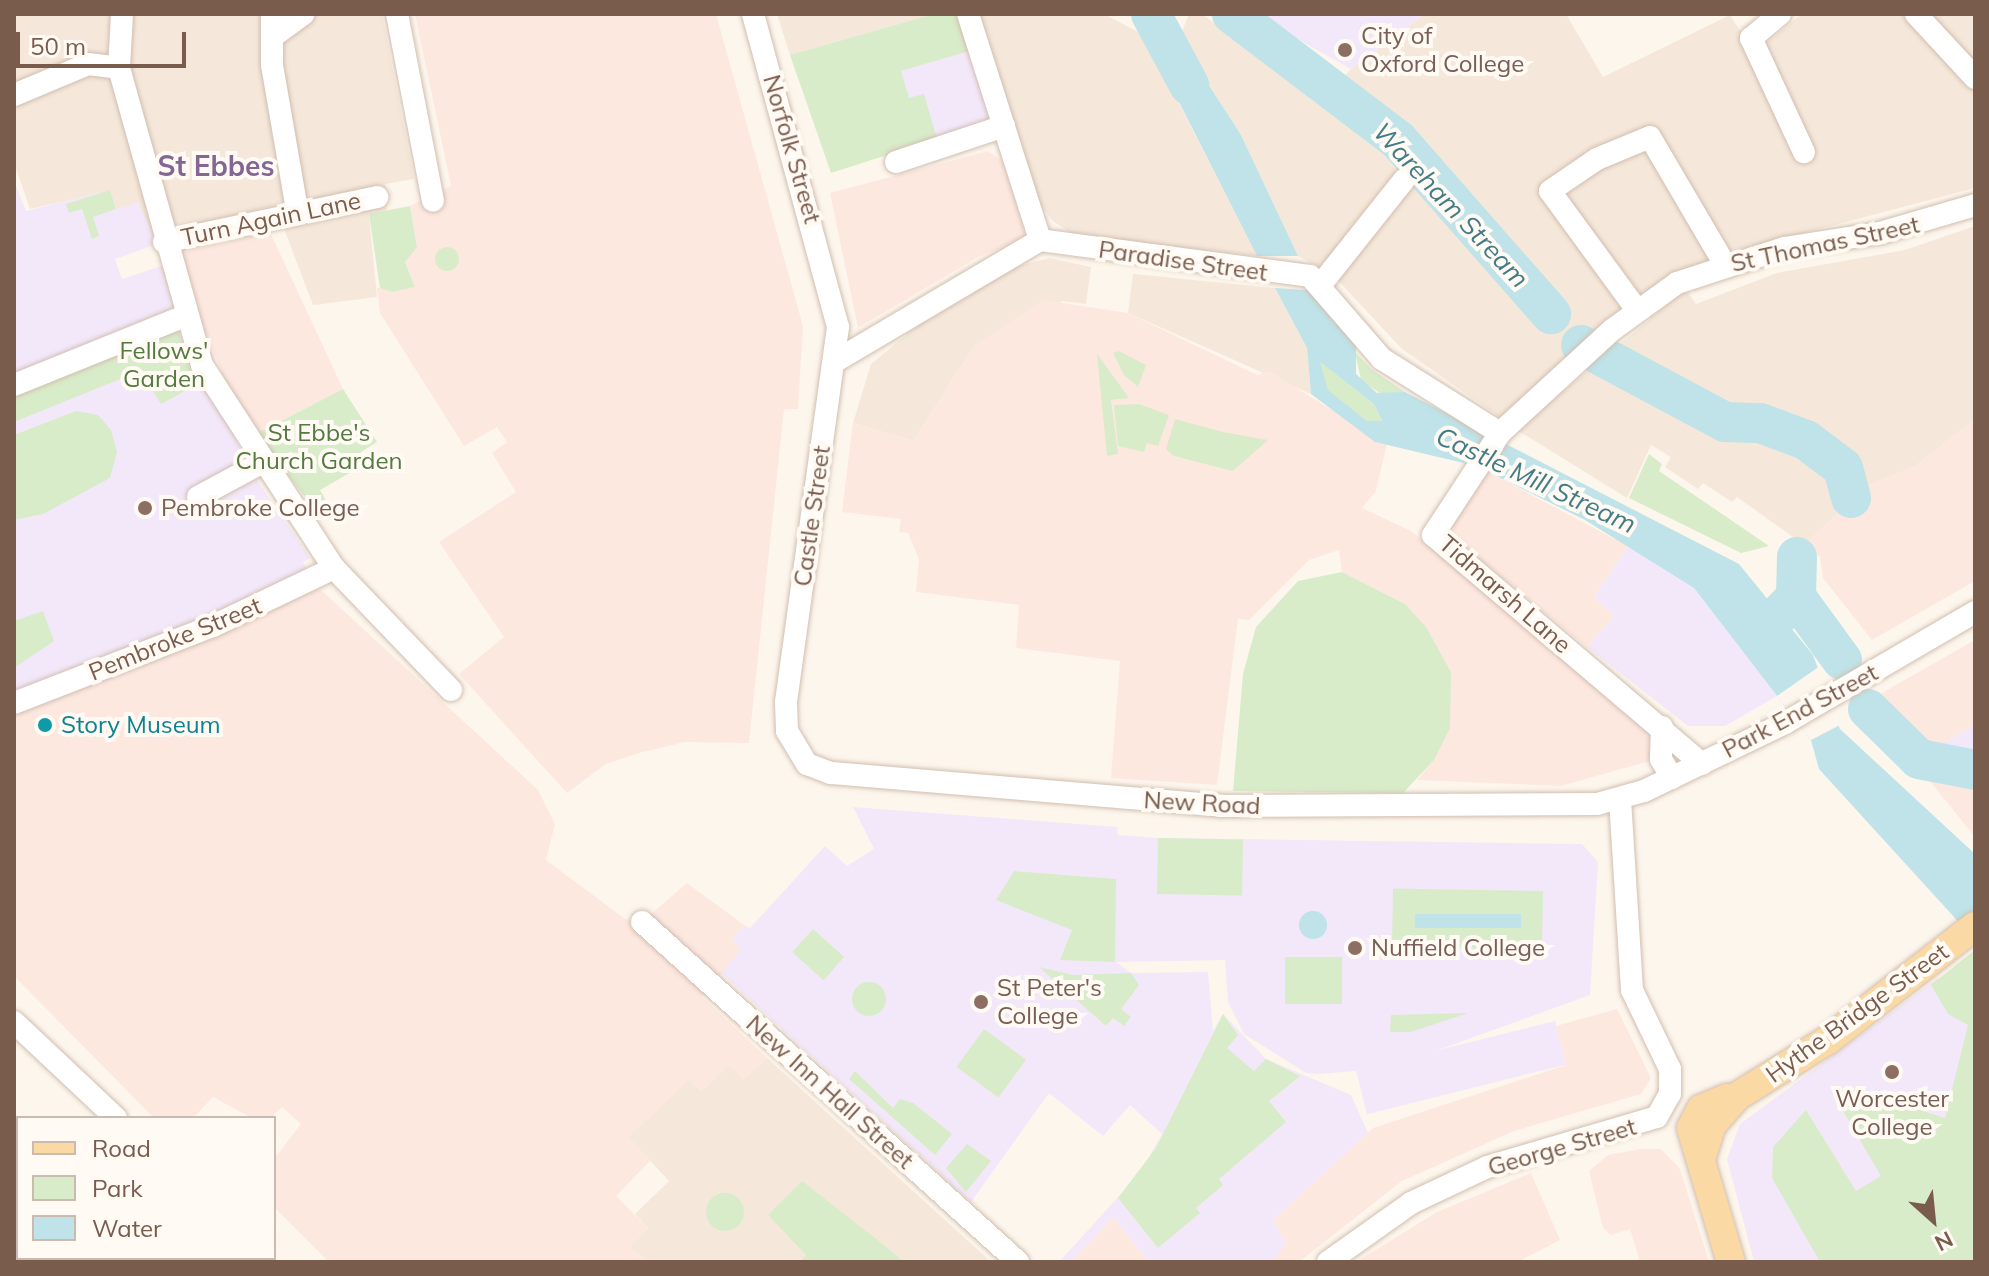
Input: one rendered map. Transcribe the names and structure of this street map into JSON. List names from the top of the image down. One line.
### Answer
{"streets":{"main road":["Hythe Bridge Street"],"street":["Norfolk Street","Turn Again Lane","St Thomas Street","Paradise Street","Castle Street","Tidmarsh Lane","Pembroke Street","Park End Street","New Road","New Inn Hall Street","George Street"]},"crossings":[["Norfolk Street","Castle Street"],["St Thomas Street","Tidmarsh Lane"],["Castle Street","New Road"],["Tidmarsh Lane","Park End Street"],["Park End Street","New Road"],["Park End Street","George Street"],["New Road","George Street"]],"districts":["St Ebbes"],"water":["Wareham Stream","Castle Mill Stream"],"parks":["Fellows' Garden","St Ebbe's Church Garden"],"places":["City of Oxford College","Pembroke College","Story Museum","Nuffield College","St Peter's College","Worcester College"],"legend":["Road","Park","Water"],"scale_bar":"50 m","north":"bottom right"}
